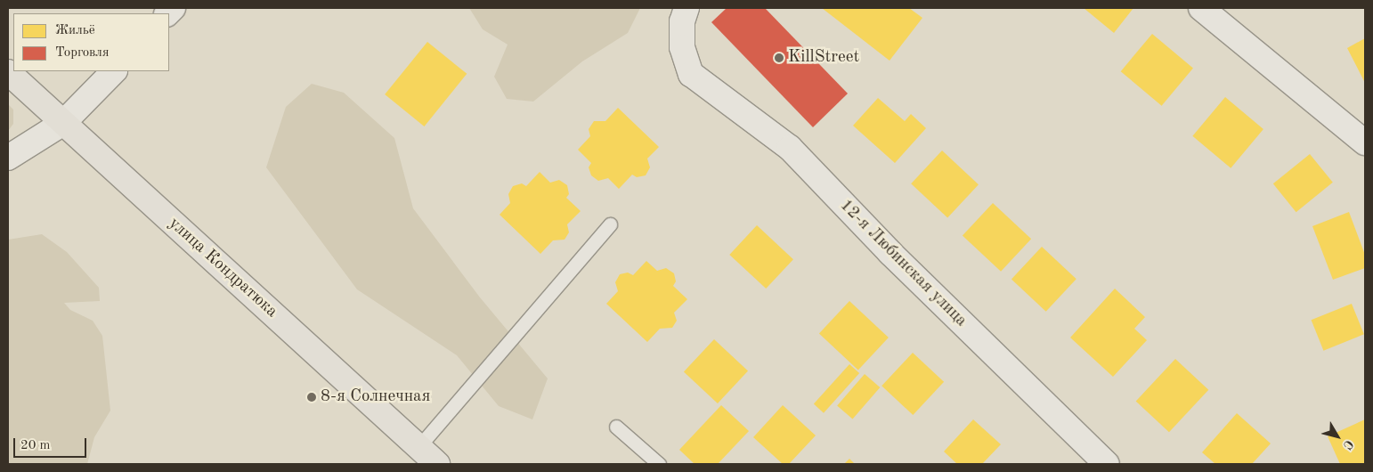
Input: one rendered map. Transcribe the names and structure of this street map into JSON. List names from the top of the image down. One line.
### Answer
{"streets":{"main road":["улица Кондратюка"],"street":["12-я Любинская улица"]},"places":["KillStreet","8-я Солнечная"],"legend":["Жильё","Торговля"],"scale_bar":"20 m","north":"bottom right"}
